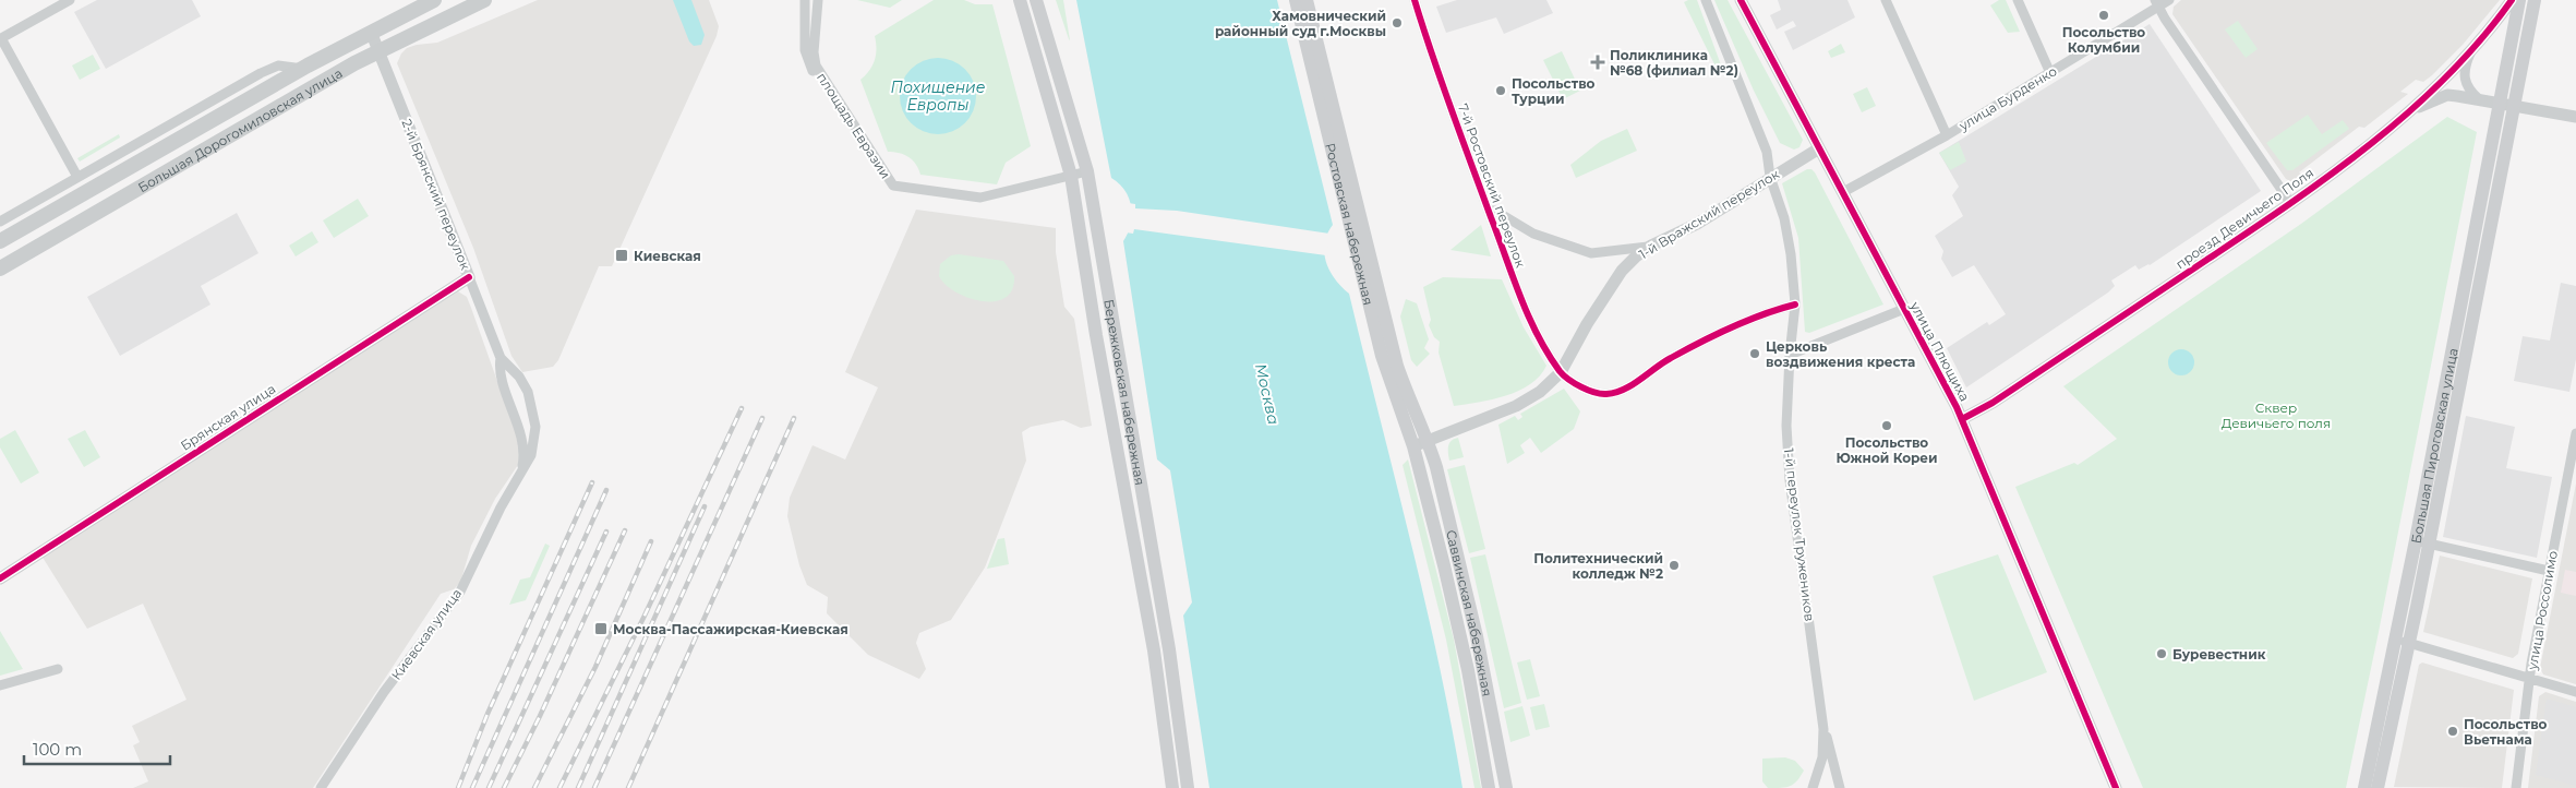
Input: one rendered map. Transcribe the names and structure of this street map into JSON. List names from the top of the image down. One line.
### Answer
{"streets":{"main road":["Большая Дорогомиловская улица","Ростовская набережная","Бережковская набережная","Большая Пироговская улица","Саввинская набережная"],"street":["улица Бурденко","площадь Евразии","7-й Ростовский переулок","2-й Брянский переулок","1-й Вражский переулок","проезд Девичьего Поля","улица Плющиха","Брянская улица","1-й переулок Тружеников","улица Россолимо","Киевская улица"]},"crossings":[["улица Бурденко","улица Плющиха"],["площадь Евразии","Бережковская набережная"],["Большая Дорогомиловская улица","2-й Брянский переулок"],["7-й Ростовский переулок","1-й Вражский переулок"],["2-й Брянский переулок","Брянская улица"],["2-й Брянский переулок","Киевская улица"],["1-й Вражский переулок","Ростовская набережная"],["1-й Вражский переулок","улица Плющиха"],["1-й Вражский переулок","1-й переулок Тружеников"],["1-й Вражский переулок","Саввинская набережная"],["проезд Девичьего Поля","улица Плющиха"],["Ростовская набережная","Саввинская набережная"]],"water":["Похищение Европы","Москва"],"parks":["Сквер Девичьего поля"],"places":{"other":["Посольство Колумбии","Хамовнический районный суд г.Москвы","Посольство Турции","Церковь воздвижения креста","Посольство Южной Кореи","Политехнический колледж №2","Буревестник","Посольство Вьетнама"],"health":["Поликлиника №68 (филиал №2)"],"transit":["Киевская","Москва-Пассажирская-Киевская"]},"scale_bar":"100 m"}
